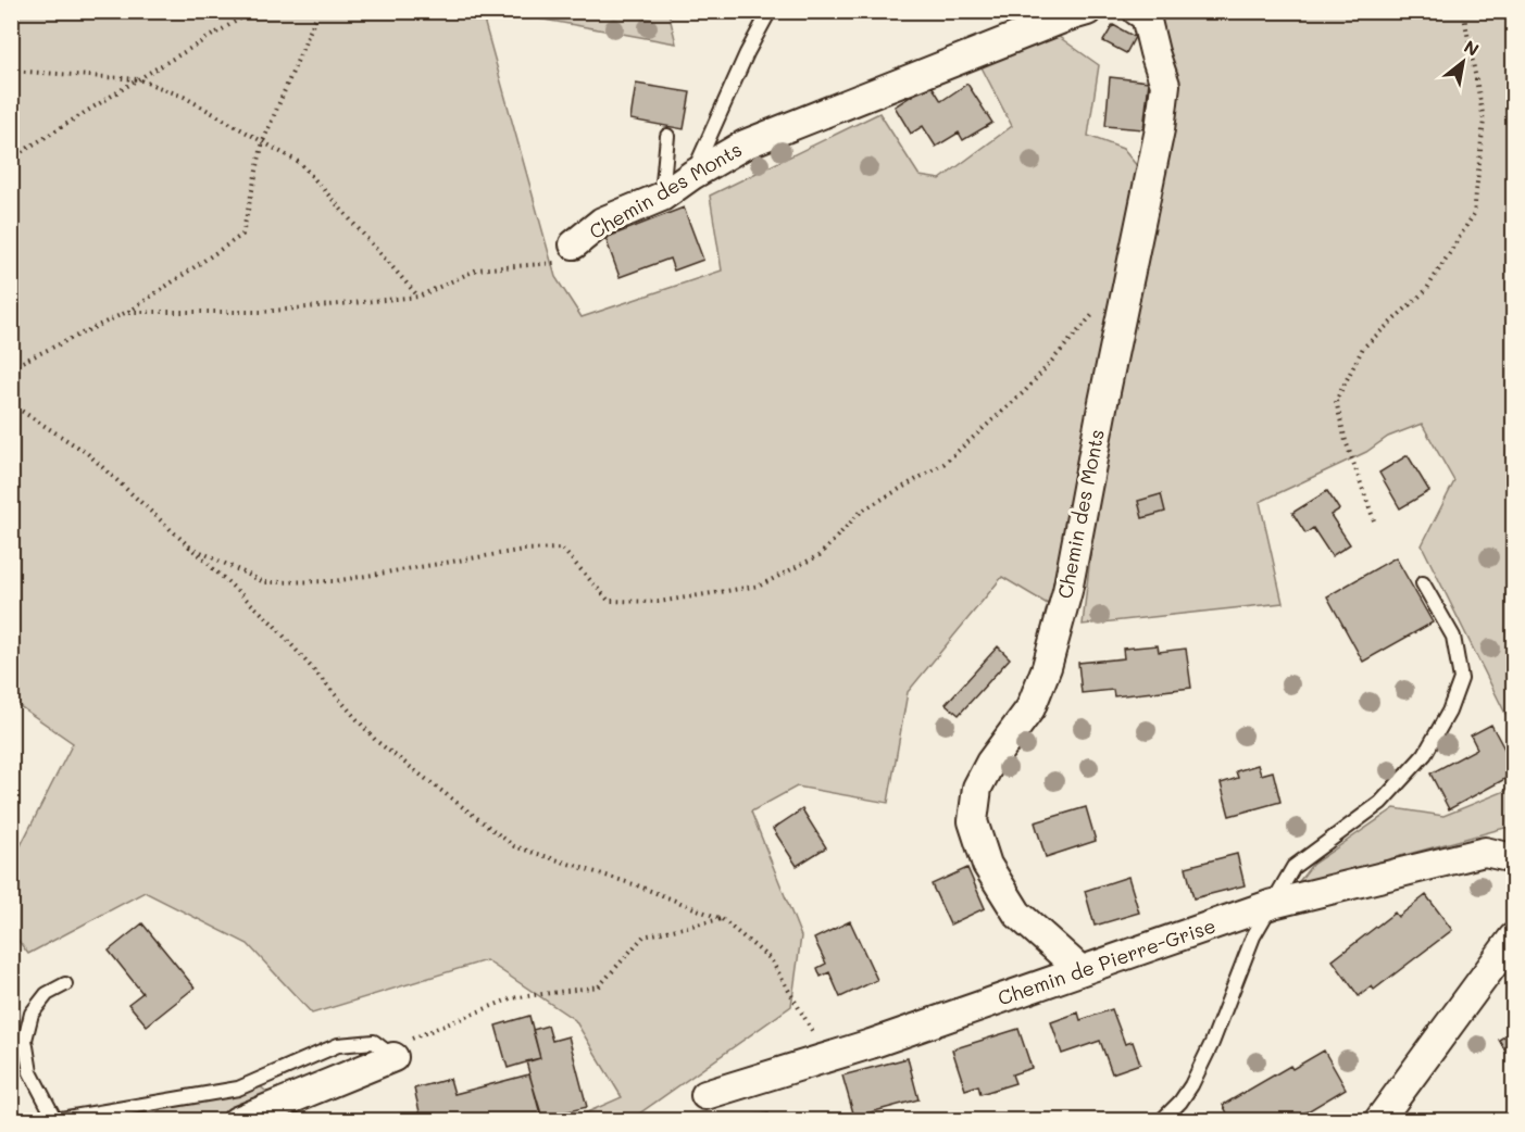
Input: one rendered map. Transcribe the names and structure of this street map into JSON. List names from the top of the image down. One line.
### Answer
{"streets":{"street":["Chemin des Monts","Chemin de Pierre-Grise"]},"crossings":[["Chemin des Monts","Chemin de Pierre-Grise"]],"north":"top right"}
